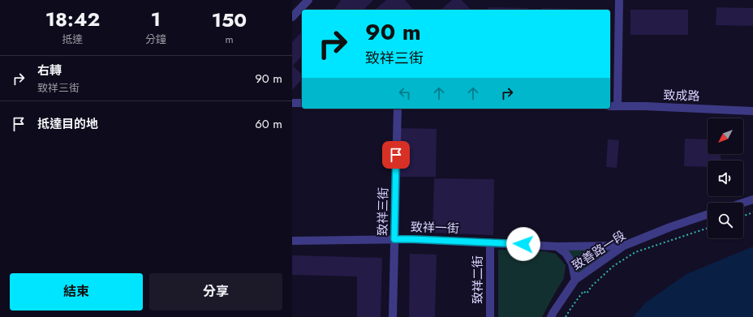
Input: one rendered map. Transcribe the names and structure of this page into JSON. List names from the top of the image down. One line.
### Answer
{"streets":{"street":["致成路","致祥三街","致祥一街","致善路一段","致祥二街"]},"crossings":[["致祥三街","致祥一街"],["致祥一街","致善路一段"],["致祥一街","致祥二街"]],"north":"bottom left","page":{"eta":["18:42","抵達","1","分鐘","150","m"],"turn":["90 m","致祥三街"],"list":[{"name":"右轉","note":"致祥三街","value":"90 m"},{"name":"抵達目的地","value":"60 m"}],"buttons":["結束","分享"]}}
